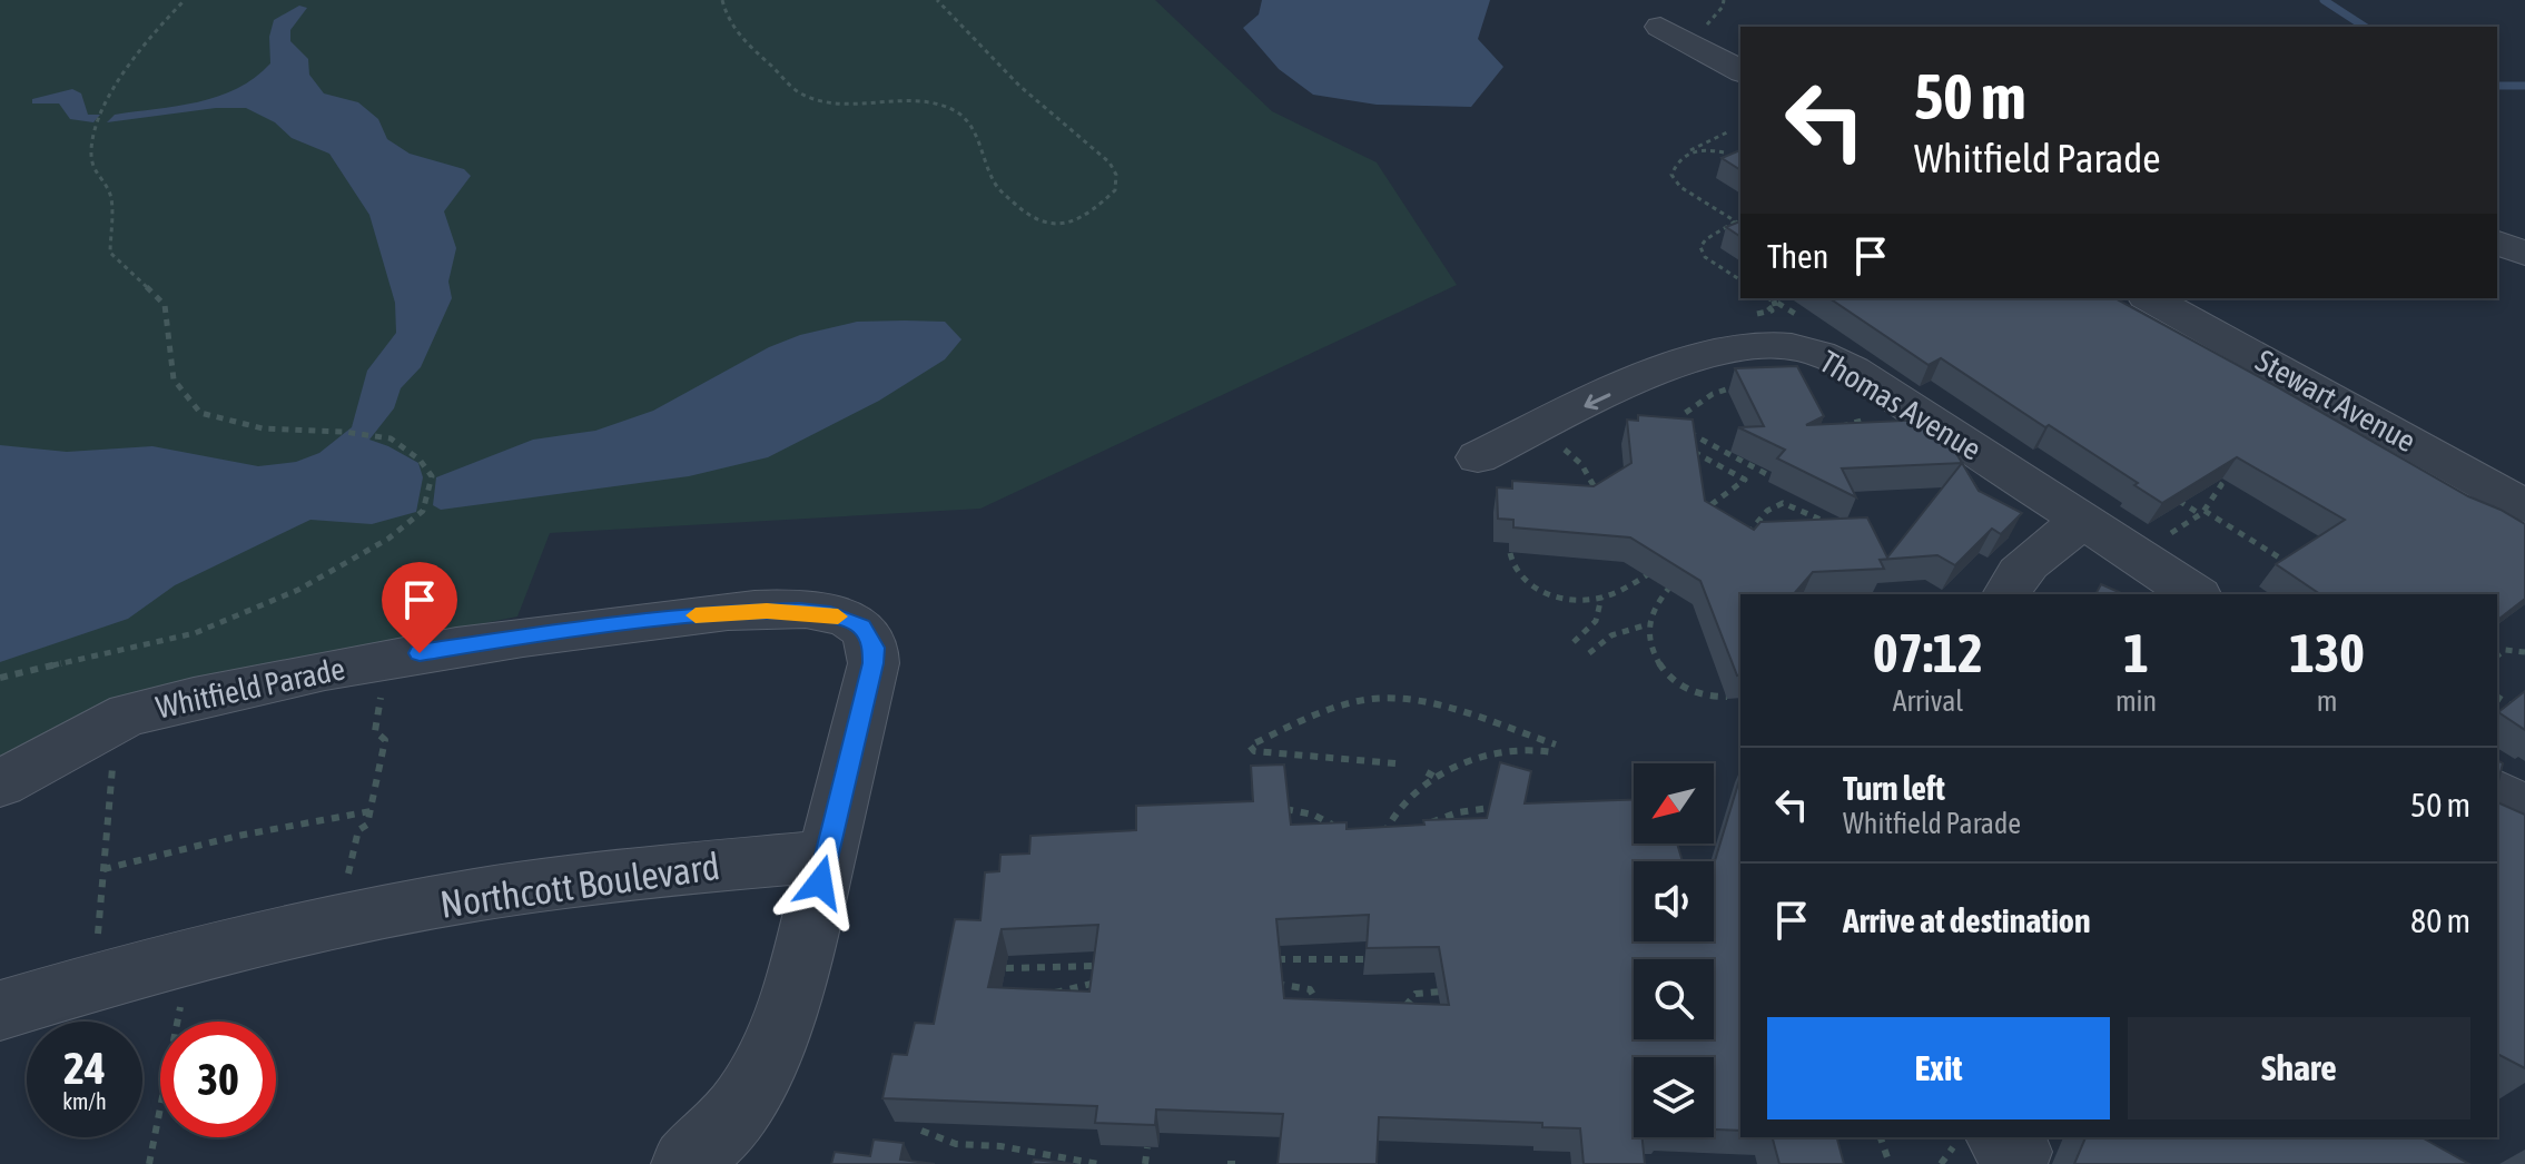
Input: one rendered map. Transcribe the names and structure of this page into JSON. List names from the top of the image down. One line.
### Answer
{"streets":{"street":["Stewart Avenue","Thomas Avenue","Whitfield Parade","Northcott Boulevard"]},"crossings":[["Whitfield Parade","Northcott Boulevard"]],"one_way":["Thomas Avenue"],"north":"bottom left","page":{"turn":["50 m","Whitfield Parade"],"then":"Then","eta":["07:12","Arrival","1","min","130","m"],"list":[{"name":"Turn left","note":"Whitfield Parade","value":"50 m"},{"name":"Arrive at destination","value":"80 m"}],"buttons":["Exit","Share"],"speed":"24 km/h","limit":"30"}}
